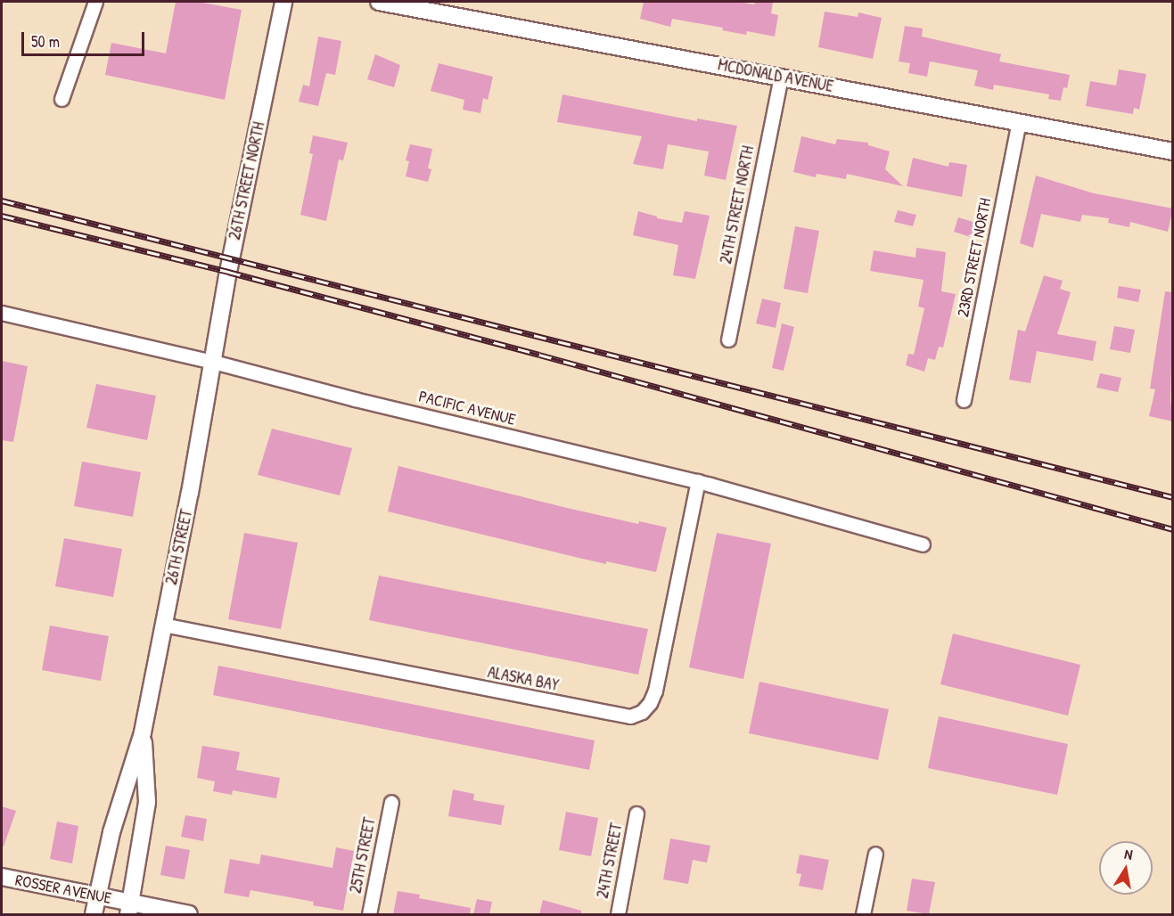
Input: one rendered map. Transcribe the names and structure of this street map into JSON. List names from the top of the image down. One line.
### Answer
{"streets":{"street":["MCDONALD AVENUE","26TH STREET NORTH","24TH STREET NORTH","23RD STREET NORTH","PACIFIC AVENUE","26TH STREET","ALASKA BAY","25TH STREET","24TH STREET","ROSSER AVENUE"]},"crossings":[["MCDONALD AVENUE","24TH STREET NORTH"],["MCDONALD AVENUE","23RD STREET NORTH"],["26TH STREET NORTH","PACIFIC AVENUE"],["26TH STREET NORTH","26TH STREET"],["PACIFIC AVENUE","26TH STREET"],["PACIFIC AVENUE","ALASKA BAY"],["26TH STREET","ALASKA BAY"],["26TH STREET","ROSSER AVENUE"]],"scale_bar":"50 m","north":"top"}
